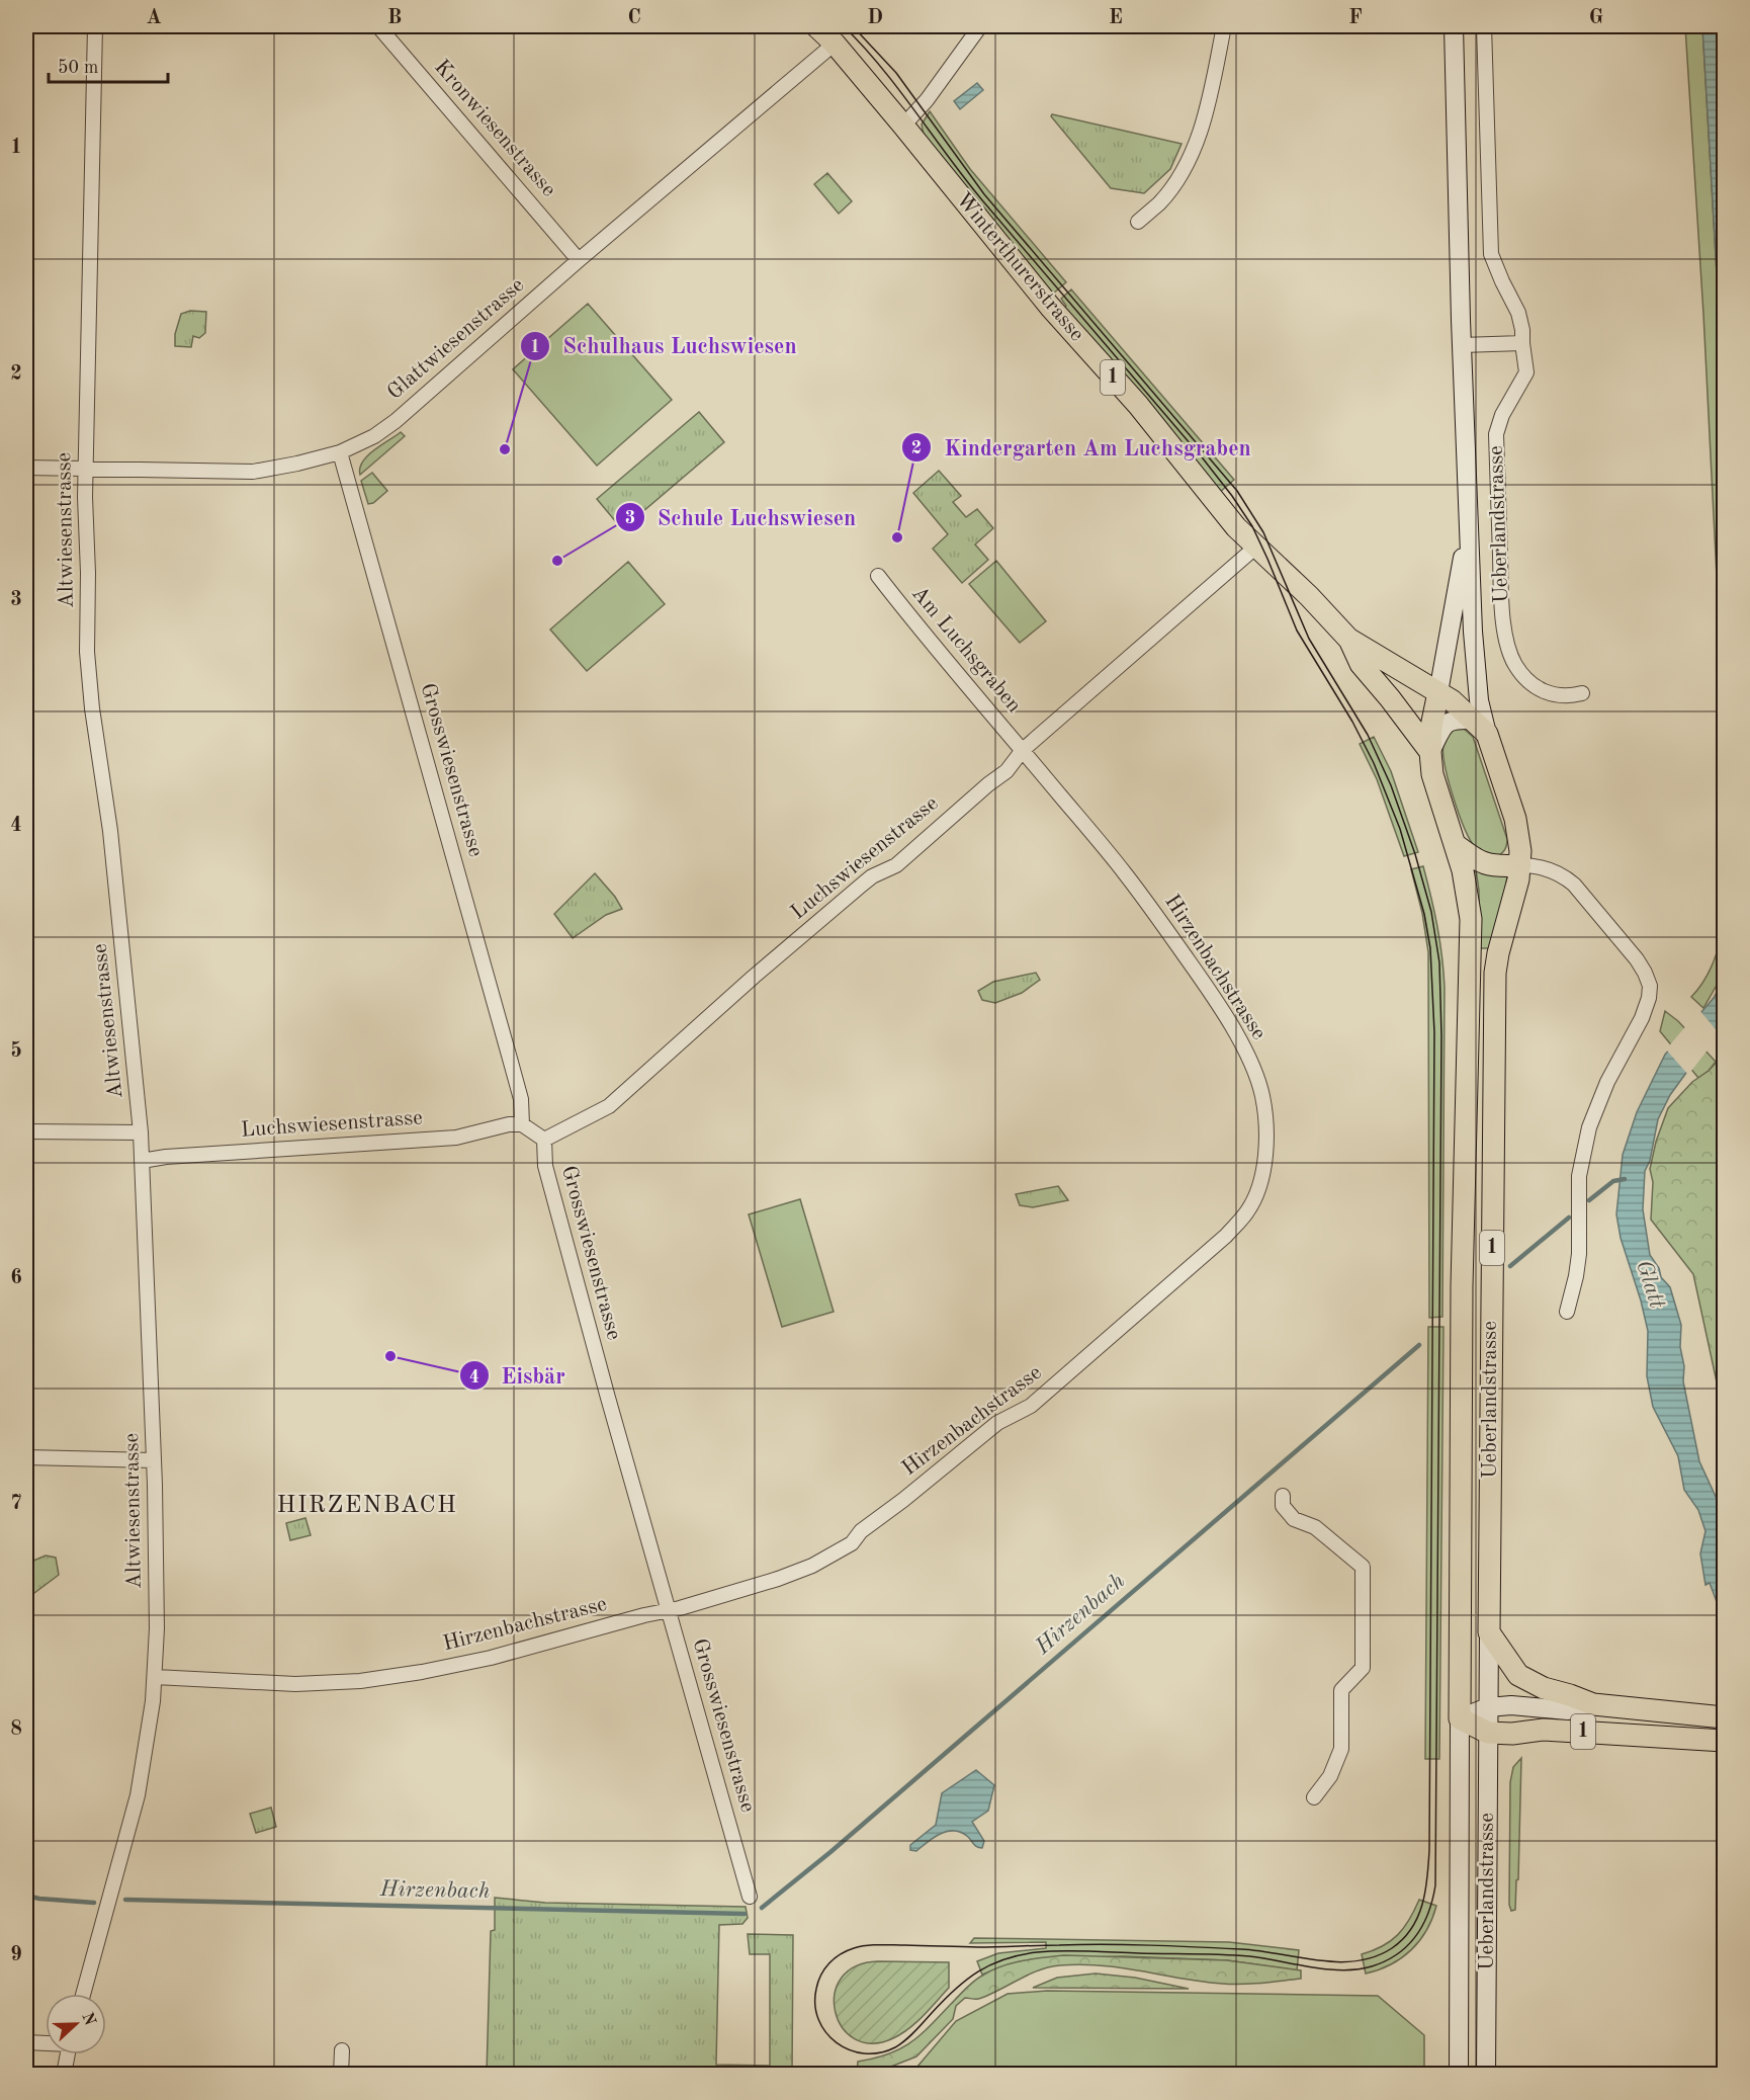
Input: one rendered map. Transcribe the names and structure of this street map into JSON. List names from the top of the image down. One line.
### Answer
{"streets":{"main road":["Winterthurerstrasse","1","Ueberlandstrasse"],"street":["Kronwiesenstrasse","Glattwiesenstrasse","Altwiesenstrasse","Am Luchsgraben","Grosswiesenstrasse","Luchswiesenstrasse","Hirzenbachstrasse"]},"crossings":[["Kronwiesenstrasse","Glattwiesenstrasse"],["Winterthurerstrasse","Glattwiesenstrasse"],["Winterthurerstrasse","Ueberlandstrasse"],["Winterthurerstrasse","Luchswiesenstrasse"],["Glattwiesenstrasse","Altwiesenstrasse"],["Glattwiesenstrasse","Grosswiesenstrasse"],["1","Ueberlandstrasse"],["Altwiesenstrasse","Luchswiesenstrasse"],["Altwiesenstrasse","Hirzenbachstrasse"],["Am Luchsgraben","Luchswiesenstrasse"],["Am Luchsgraben","Hirzenbachstrasse"],["Grosswiesenstrasse","Luchswiesenstrasse"],["Grosswiesenstrasse","Hirzenbachstrasse"],["Luchswiesenstrasse","Hirzenbachstrasse"]],"districts":["HIRZENBACH"],"water":["Glatt","Hirzenbach"],"places":["Schulhaus Luchswiesen","Kindergarten Am Luchsgraben","Schule Luchswiesen","Eisbär"],"scale_bar":"50 m","north":"right","grid":{"columns":["A","B","C","D","E","F","G"],"rows":["1","2","3","4","5","6","7","8","9"]}}
